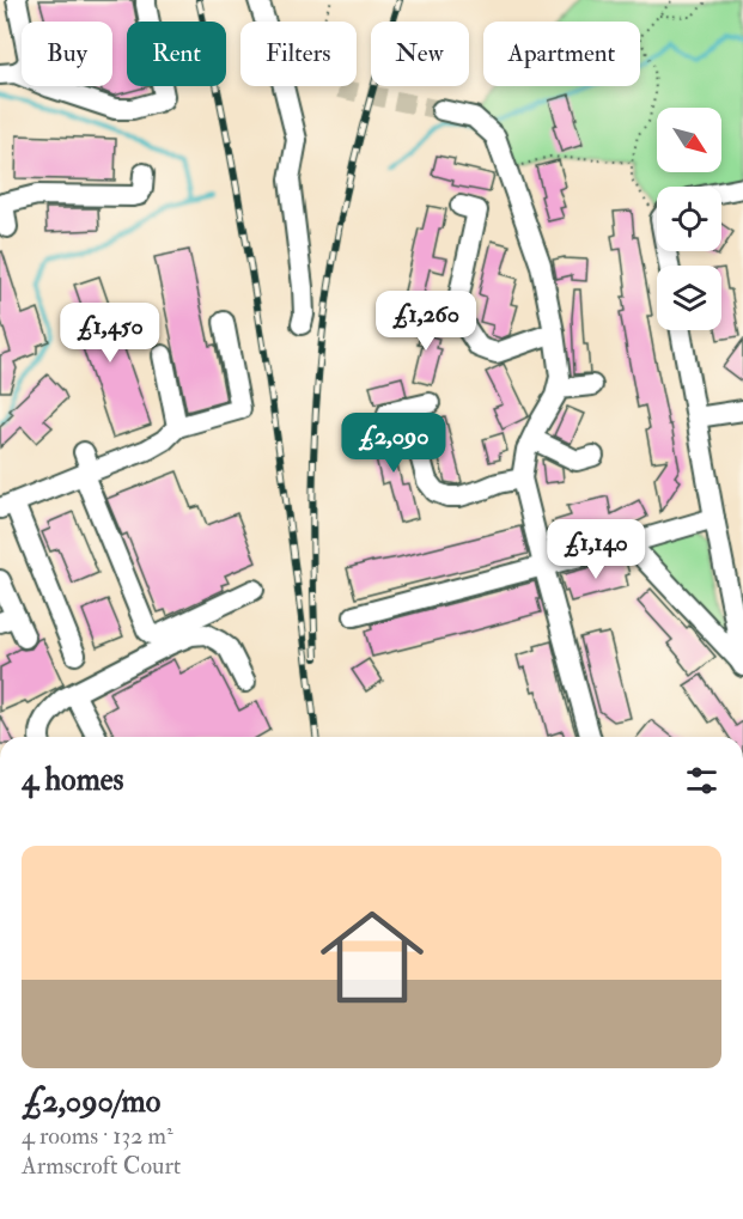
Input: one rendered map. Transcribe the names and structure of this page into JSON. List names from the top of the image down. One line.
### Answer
{"north":"bottom right","page":{"chip":["Buy","Rent","Filters","New","Apartment"],"price":["£1,260","£1,450","£2,090","£1,140"],"heading":"4 homes","list":[{"name":"£2,090/mo","note":"4 rooms · 132 m² · Armscroft Court"}]}}
